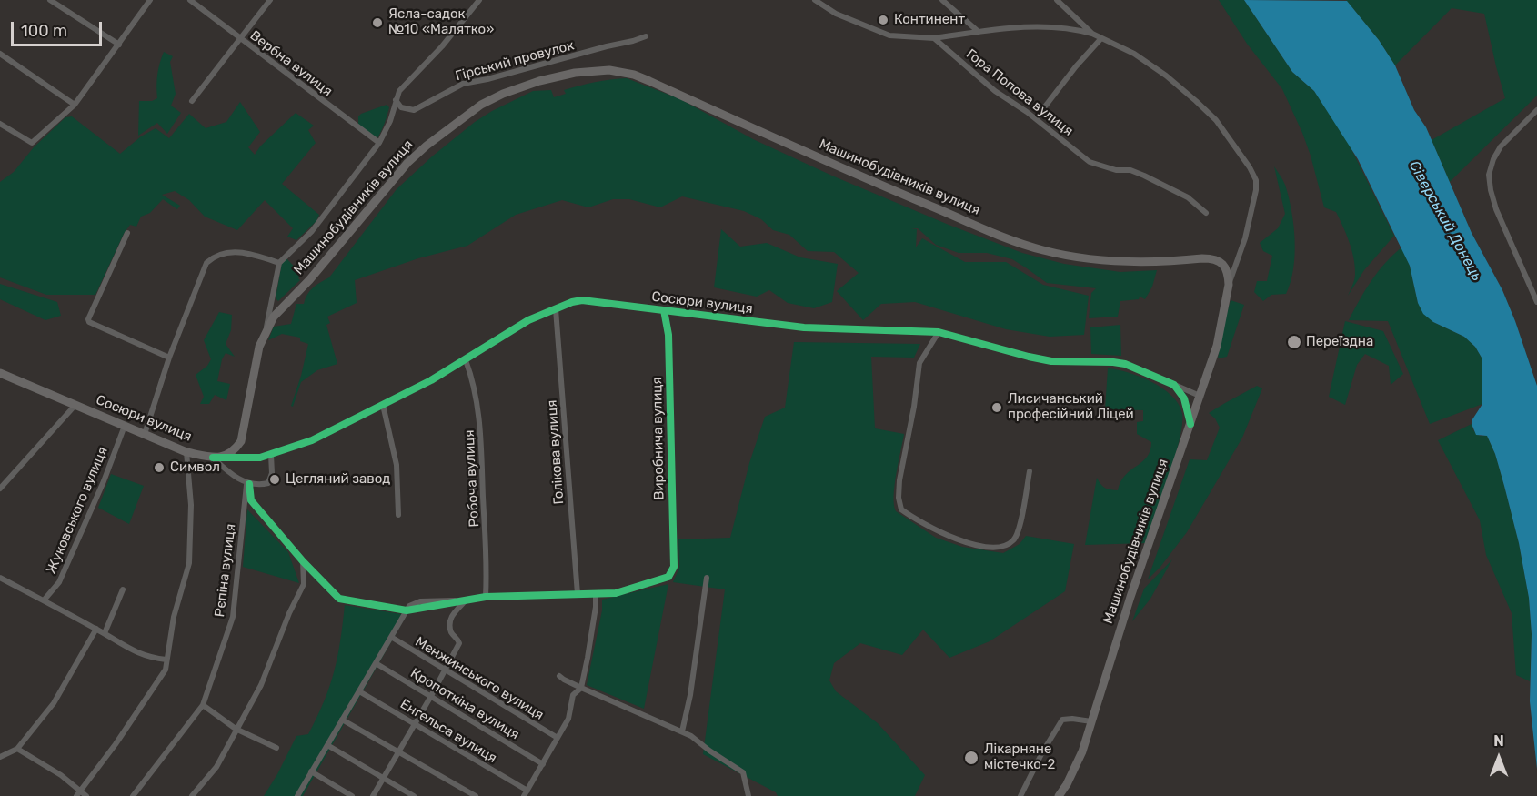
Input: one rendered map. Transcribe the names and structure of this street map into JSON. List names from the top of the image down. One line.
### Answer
{"streets":{"main road":["Машинобудівників вулиця","Сосюри вулиця"],"street":["Гірський провулок","Вербна вулиця","Гора Попова вулиця","Виробнича вулиця","Голікова вулиця","Робоча вулиця","Жуковського вулиця","Рєпіна вулиця","Менжинського вулиця","Кропоткіна вулиця","Енгельса вулиця"]},"crossings":[["Машинобудівників вулиця","Сосюри вулиця"],["Сосюри вулиця","Виробнича вулиця"],["Сосюри вулиця","Голікова вулиця"],["Сосюри вулиця","Робоча вулиця"],["Сосюри вулиця","Жуковського вулиця"]],"water":["Сіверський Донець"],"places":["Континент","Ясла-садок №10 «Малятко»","Переїздна","Лисичанський професійний Ліцей","Символ","Цегляний завод","Лікарняне містечко-2"],"scale_bar":"100 m","north":"top"}
